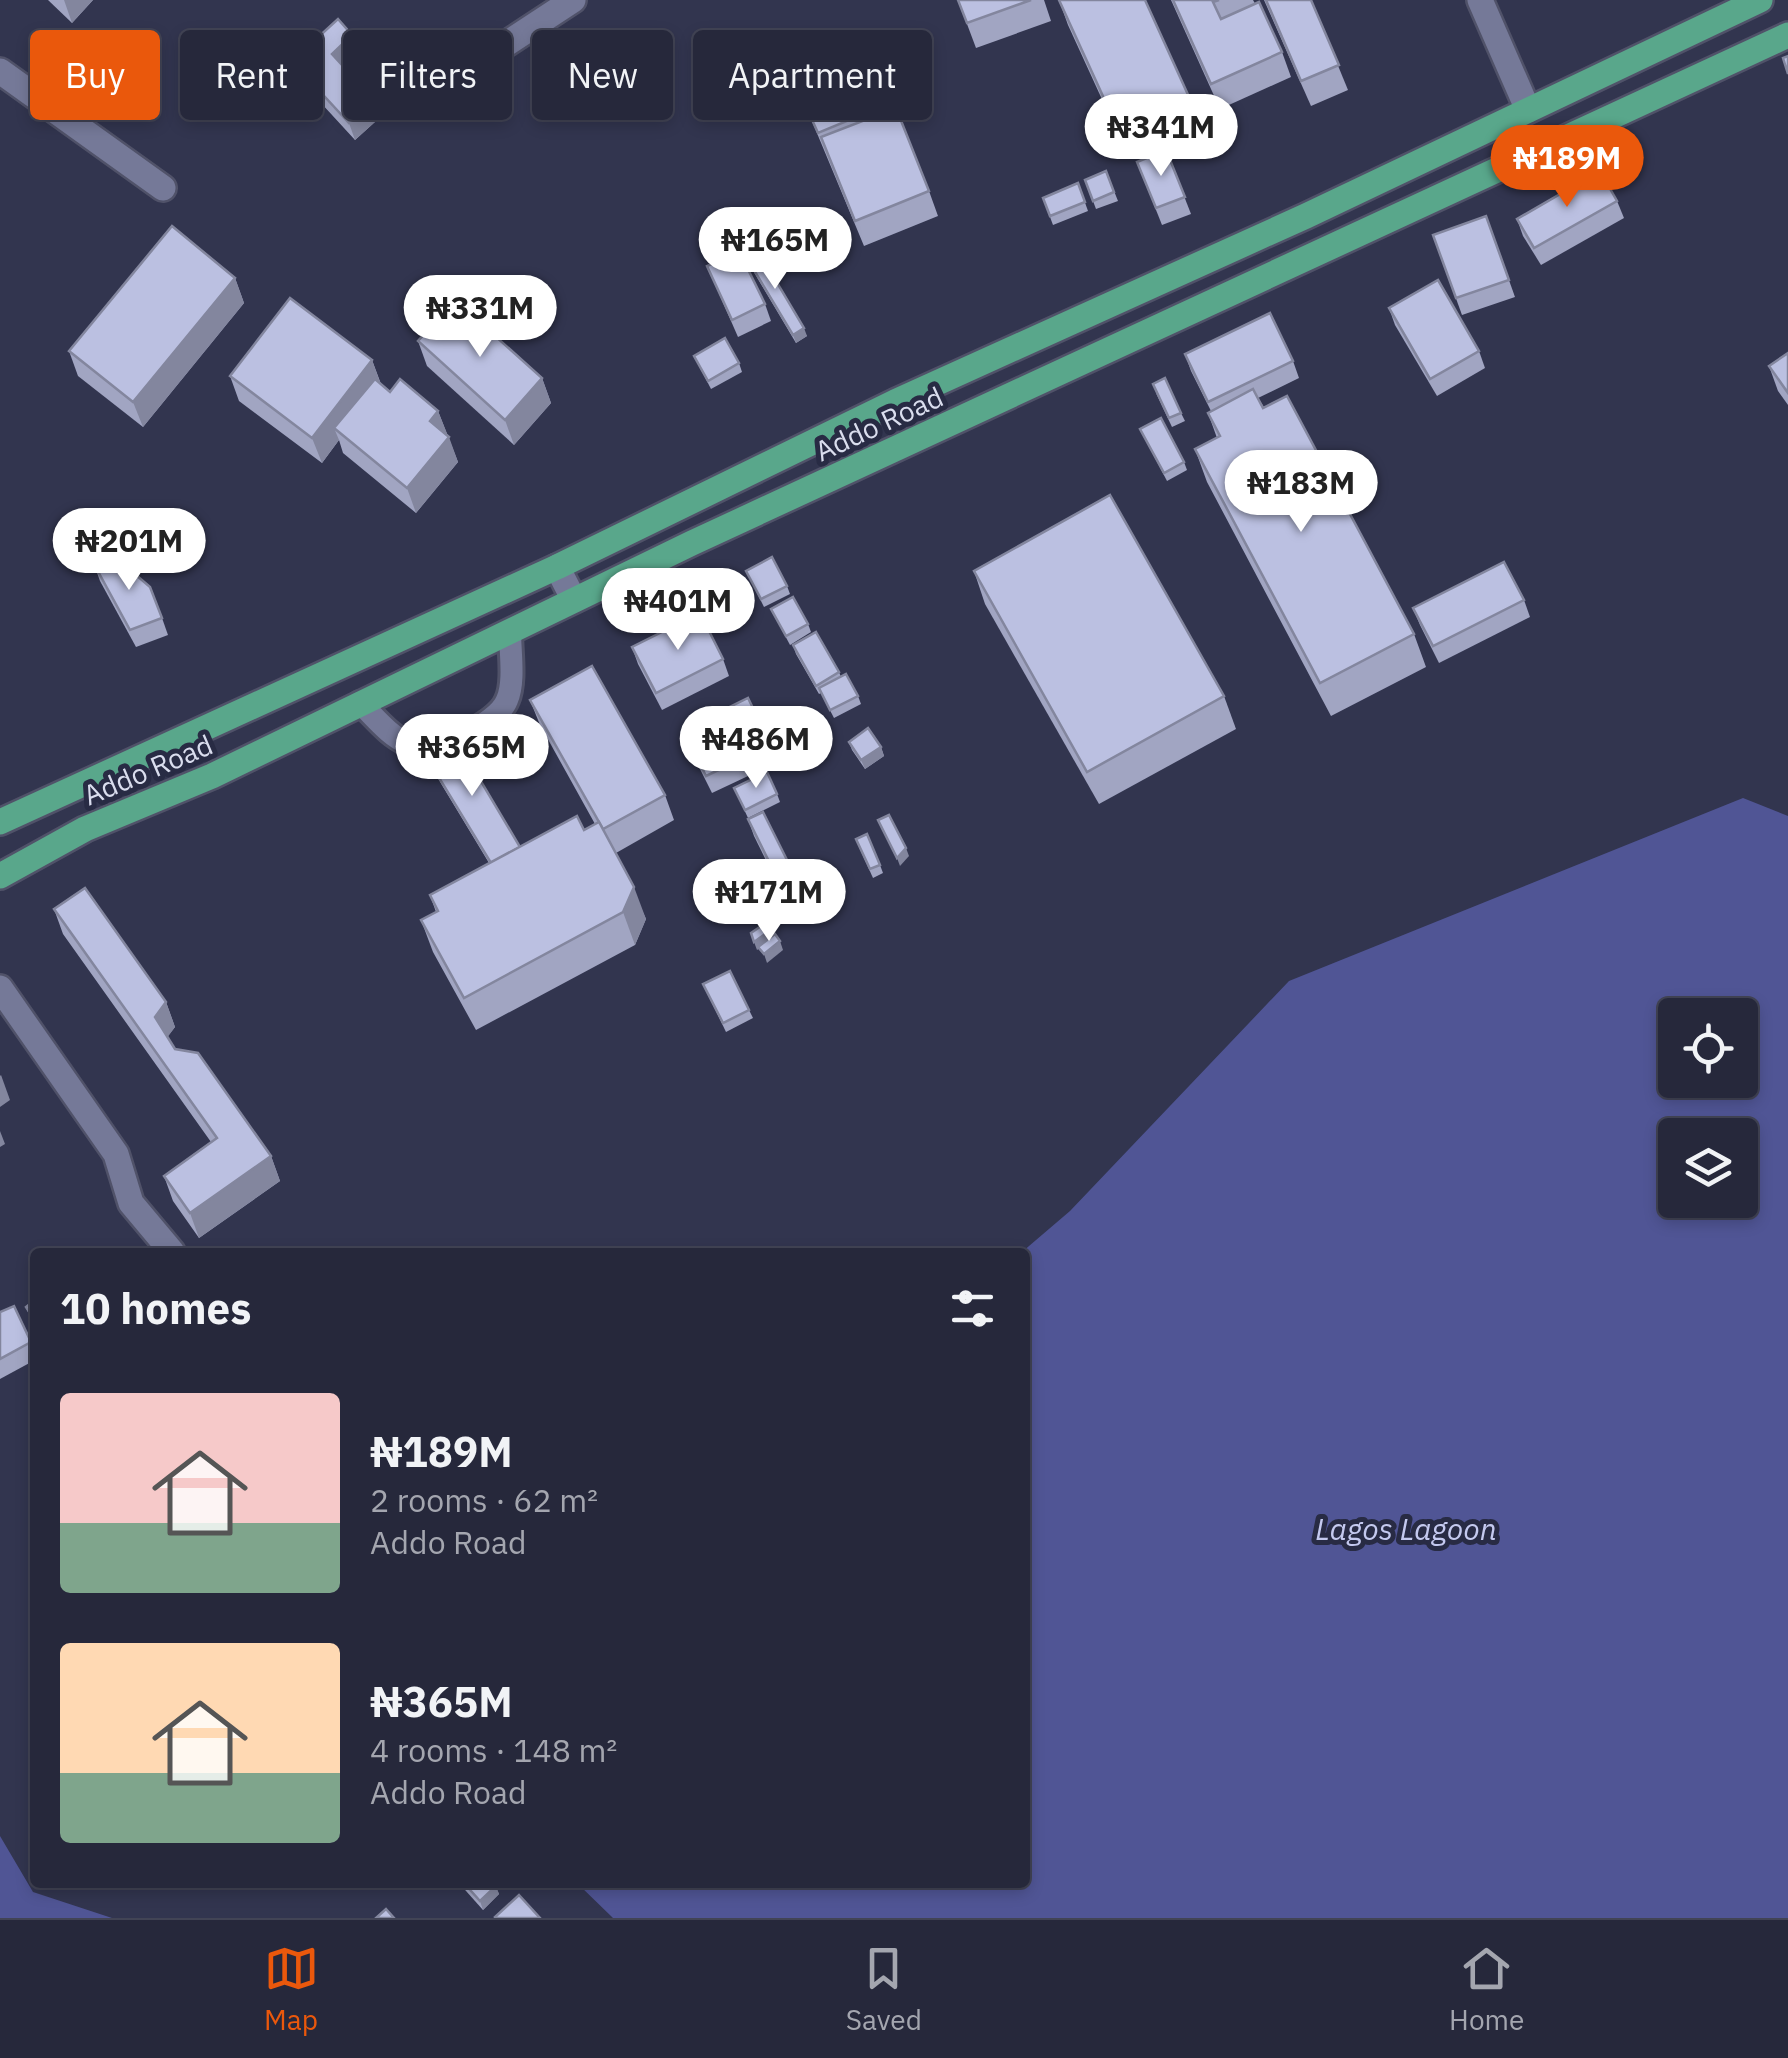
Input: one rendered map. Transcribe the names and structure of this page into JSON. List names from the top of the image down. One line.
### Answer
{"streets":{"main road":["Addo Road"]},"water":["Lagos Lagoon"],"page":{"chip":["Buy","Rent","Filters","New","Apartment"],"price":["₦341M","₦189M","₦165M","₦331M","₦183M","₦201M","₦401M","₦486M","₦365M","₦171M"],"heading":"10 homes","list":[{"name":"₦189M","note":"2 rooms · 62 m² · Addo Road"},{"name":"₦365M","note":"4 rooms · 148 m² · Addo Road"}],"tabs":["Map","Saved","Home"]}}
